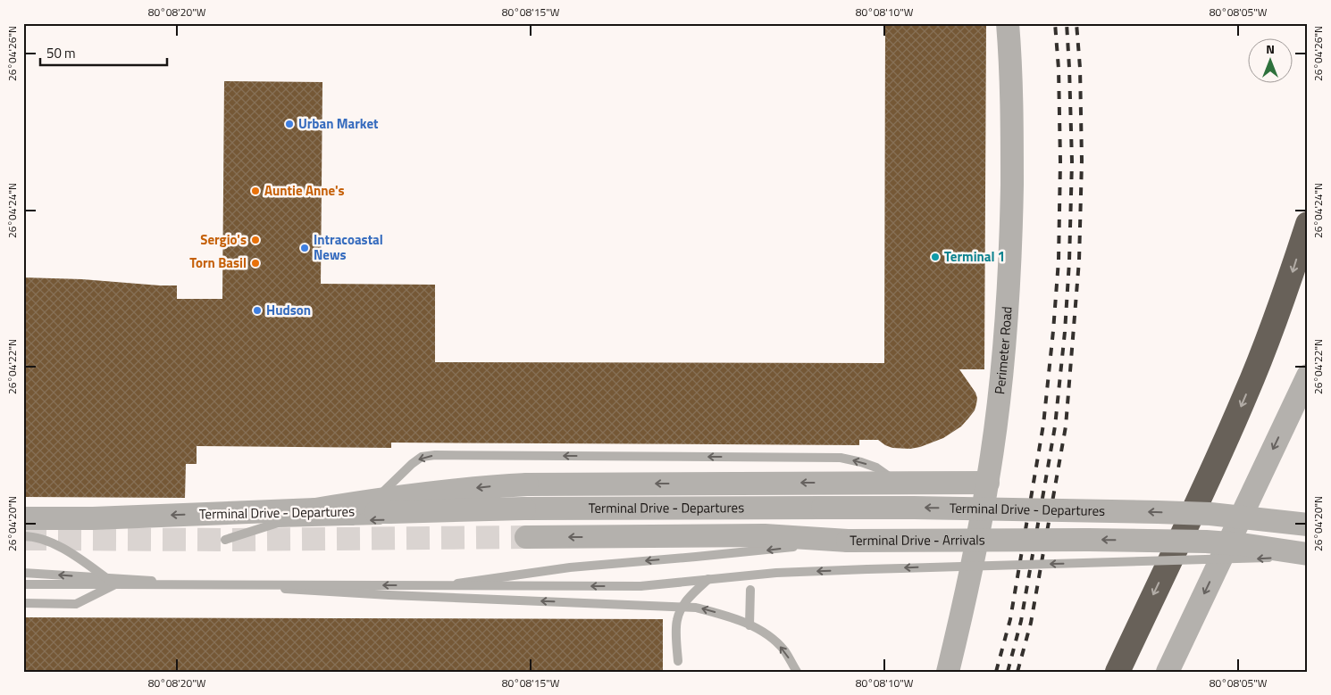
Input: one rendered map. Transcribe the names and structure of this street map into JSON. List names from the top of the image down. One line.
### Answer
{"streets":{"street":["Perimeter Road","Terminal Drive - Departures","Terminal Drive - Arrivals"]},"places":["Urban Market","Auntie Anne's","Sergio's","Intracoastal News","Terminal 1","Torn Basil","Hudson"],"scale_bar":"50 m","north":"top","coordinates":["80°08'20\"W","80°08'15\"W","80°08'10\"W","80°08'05\"W","26°04'26\"N","26°04'24\"N","26°04'22\"N","26°04'20\"N"]}
